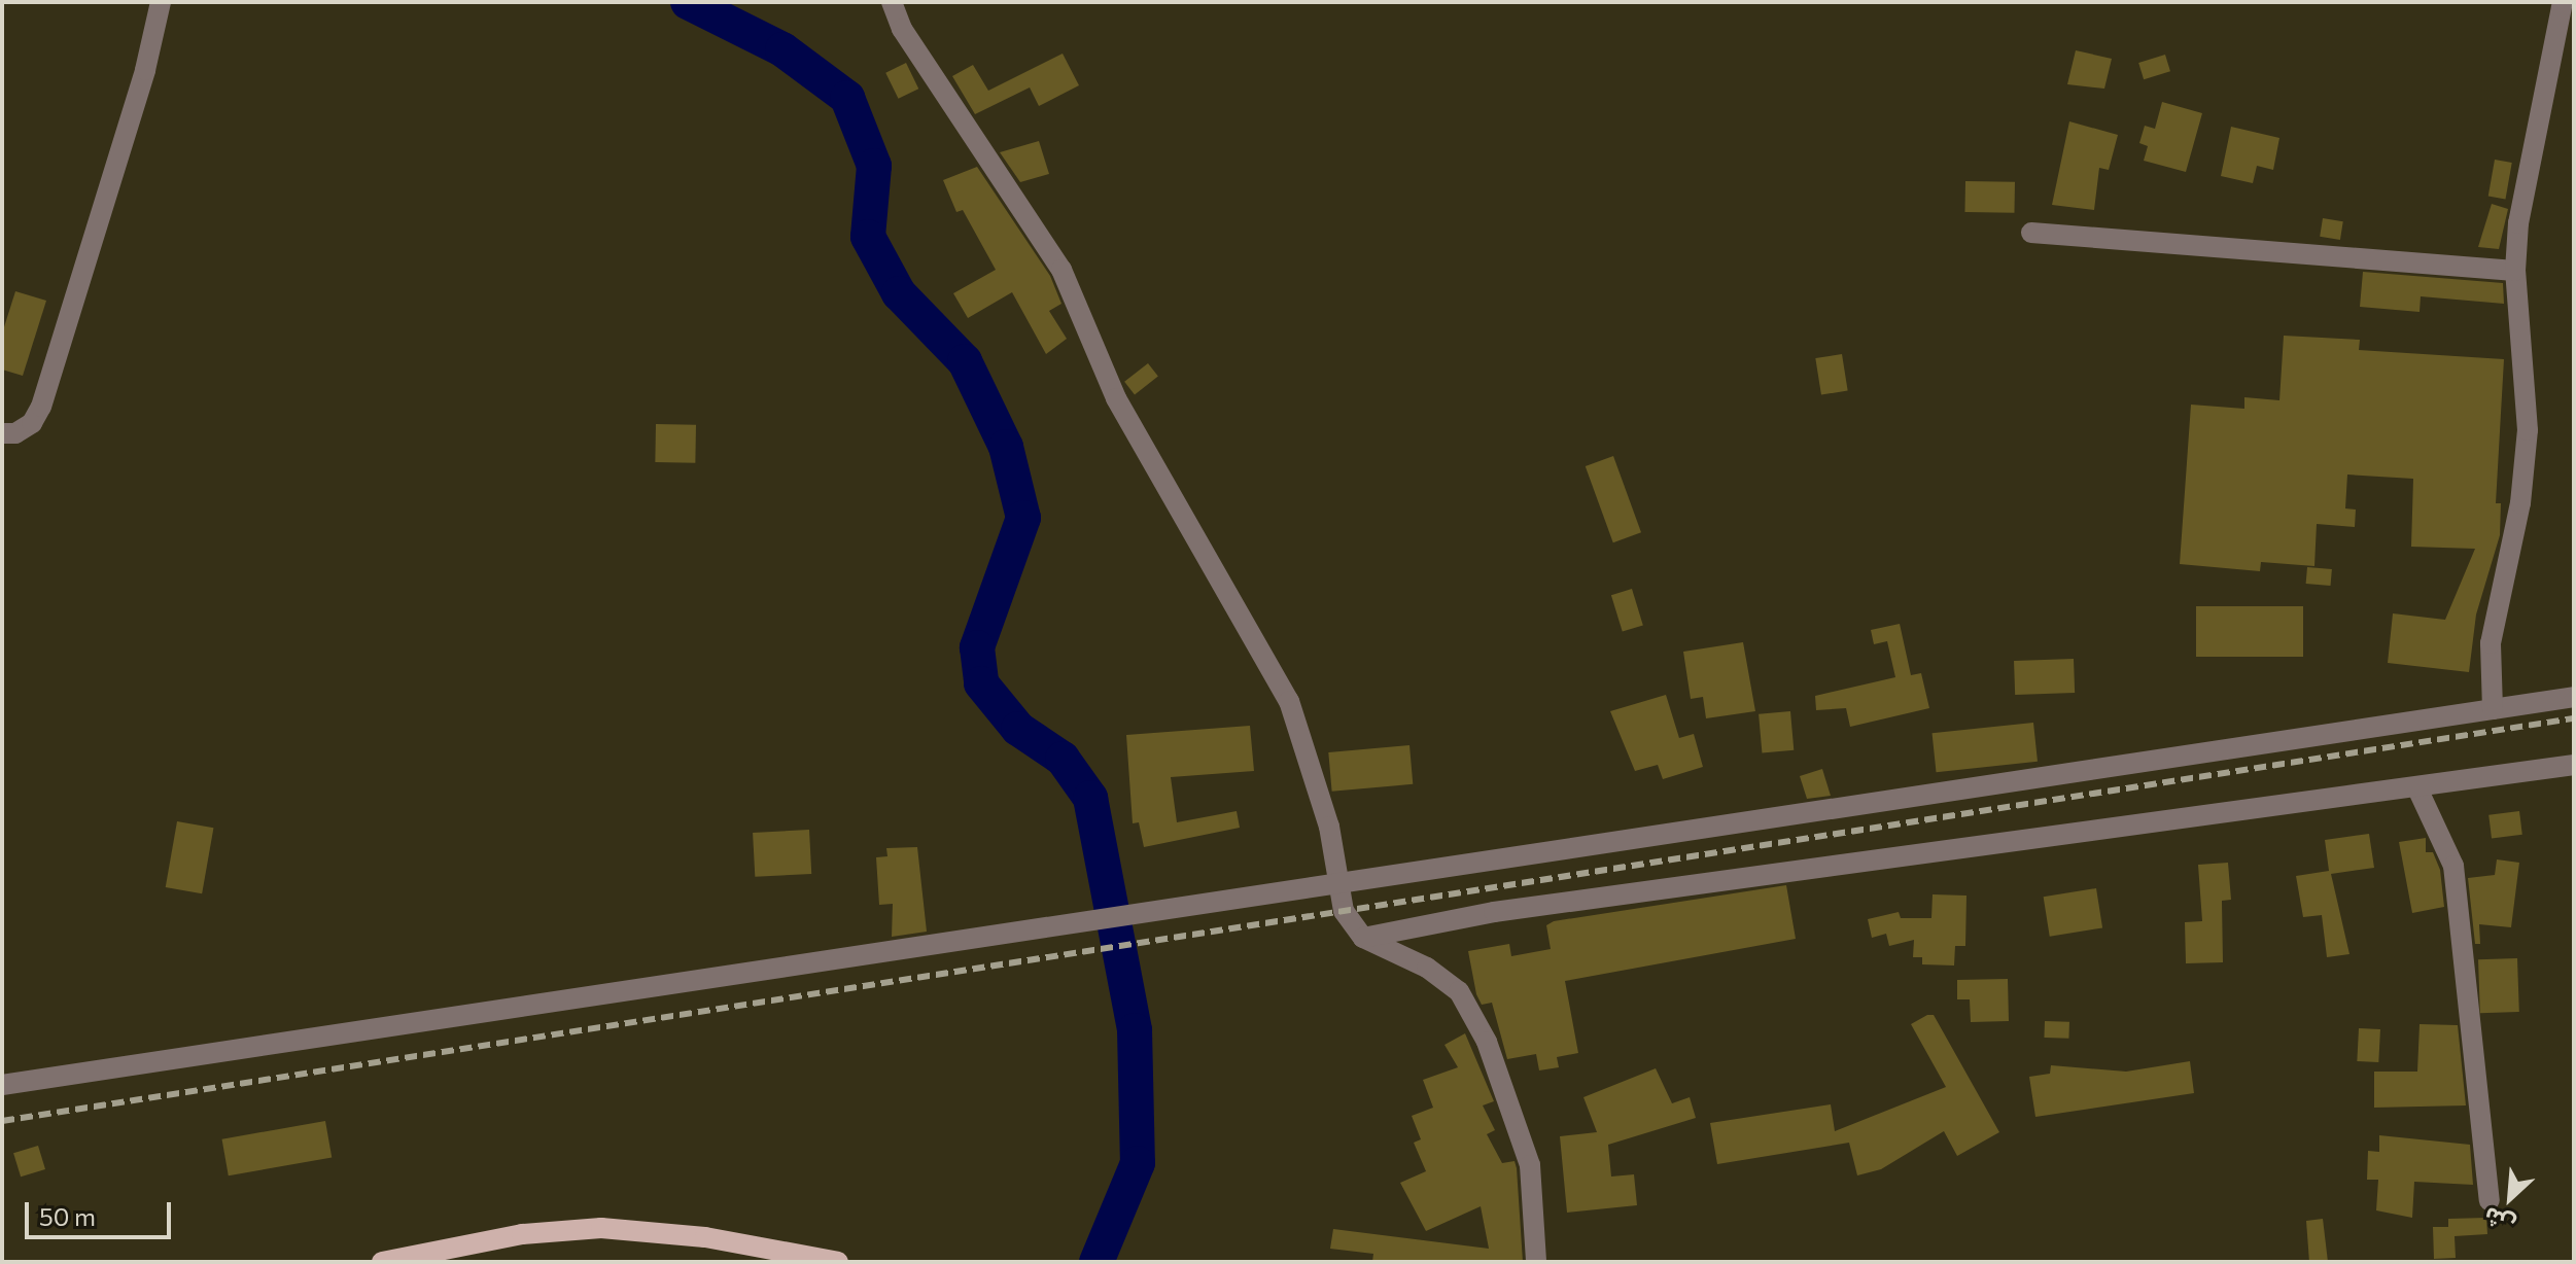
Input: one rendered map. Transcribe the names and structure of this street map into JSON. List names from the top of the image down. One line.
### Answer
{"scale_bar":"50 m","north":"bottom left"}
